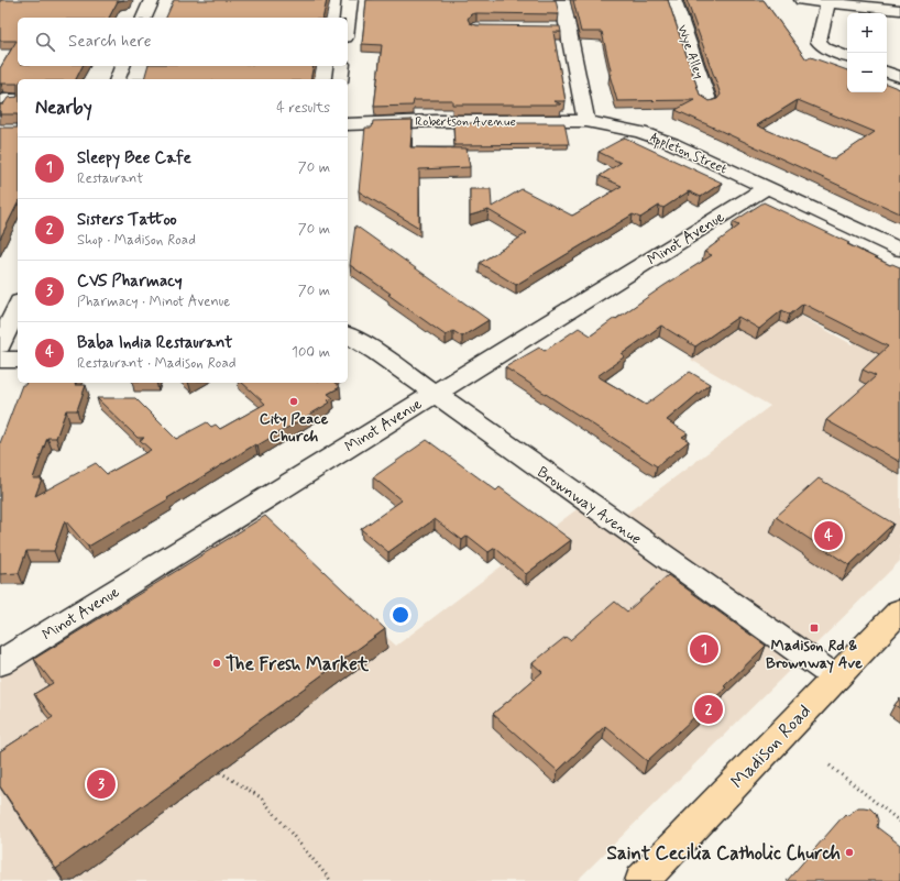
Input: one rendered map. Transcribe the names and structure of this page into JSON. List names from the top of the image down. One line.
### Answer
{"streets":{"main road":["Madison Road"],"street":["Wye Alley","Robertson Avenue","Appleton Street","Minot Avenue","Brownway Avenue"]},"crossings":[["Robertson Avenue","Appleton Street"],["Appleton Street","Minot Avenue"],["Minot Avenue","Brownway Avenue"],["Brownway Avenue","Madison Road"]],"places":{"other":["City Peace Church","The Fresh Market","Saint Cecilia Catholic Church"],"transit":["Madison Rd & Brownway Ave"]},"page":{"map_buttons":["+","−"],"search":"Search here","heading":["Nearby","4 results"],"list":[{"mark":"1","name":"Sleepy Bee Cafe","note":"Restaurant","value":"70 m"},{"mark":"2","name":"Sisters Tattoo","note":"Shop · Madison Road","value":"70 m"},{"mark":"3","name":"CVS Pharmacy","note":"Pharmacy · Minot Avenue","value":"70 m"},{"mark":"4","name":"Baba India Restaurant","note":"Restaurant · Madison Road","value":"100 m"}],"pins":["4","1","2","3"]}}
